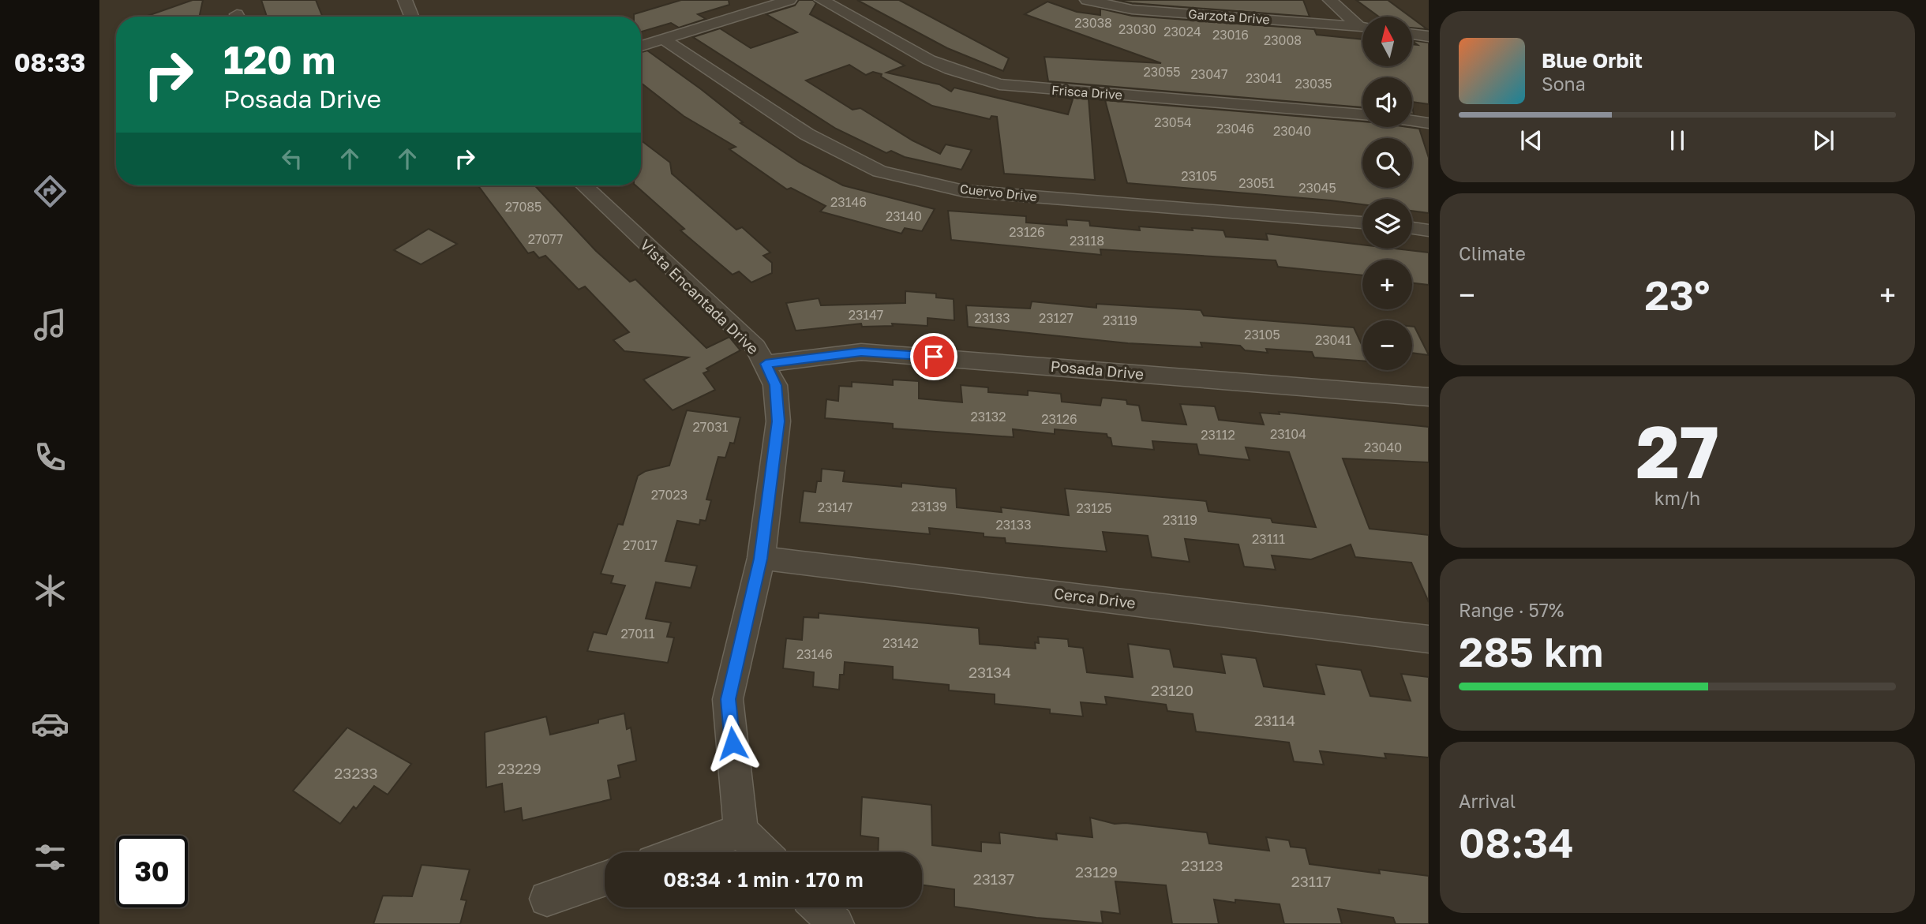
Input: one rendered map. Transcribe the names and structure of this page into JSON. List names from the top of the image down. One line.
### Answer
{"streets":{"street":["Garzota Drive","Frisca Drive","Cuervo Drive","Vista Encantada Drive","Posada Drive","Cerca Drive"]},"crossings":[["Vista Encantada Drive","Posada Drive"],["Vista Encantada Drive","Cerca Drive"]],"house_numbers":["23038","23030","23024","23016","23008","23055","23047","23041","23035","23054","23046","23040","23105","23051","23045","23146","27085","23140","23126","27077","23118","23147","23133","23127","23119","23105","23041","23132","23126","27031","23104","23112","23040","27023","23139","23147","23125","23119","23133","23111","27017","27011","23142","23146","23134","23120","23114","23229","23233","23123","23129","23137","23117"],"north":"top","page":{"tabs":"08:33","map_buttons":["+","−"],"turn":["120 m","Posada Drive"],"song":["Blue Orbit","Sona"],"tile":["Climate",["27","km/h"],["Range · 57%","285 km"],["Arrival","08:34"]],"heat":["−","23°","+"],"limit":"30","trip":"08:34 · 1 min · 170 m"}}
